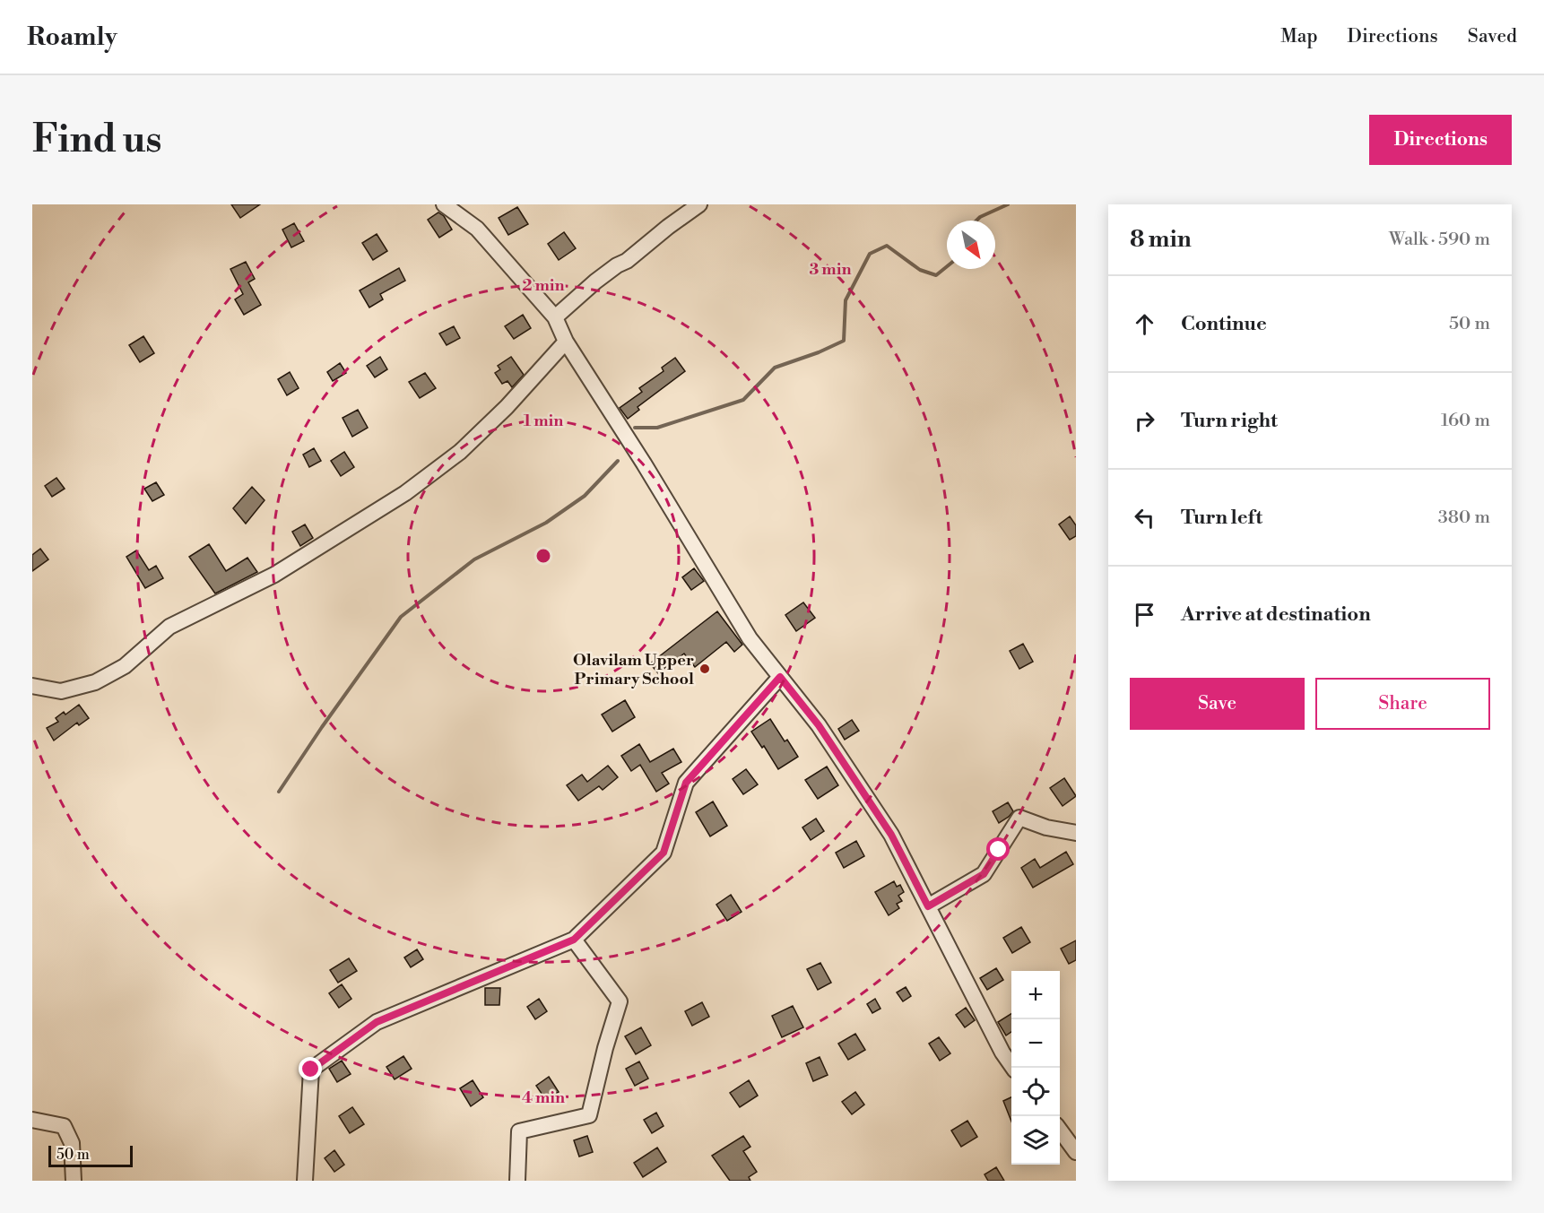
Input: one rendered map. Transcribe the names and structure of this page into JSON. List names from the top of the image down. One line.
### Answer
{"places":["Olavilam Upper Primary School"],"scale_bar":"50 m","north":"bottom right","page":{"header":"Roamly","nav":["Map","Directions","Saved"],"buttons":["Directions",["Save","Share"]],"title":"Find us","heading":["8 min","Walk · 590 m"],"list":[["Continue","50 m"],["Turn right","160 m"],["Turn left","380 m"],"Arrive at destination"],"map_buttons":["+","−"],"scale":"50 m"},"rings":["3 min","2 min","1 min","4 min"]}
